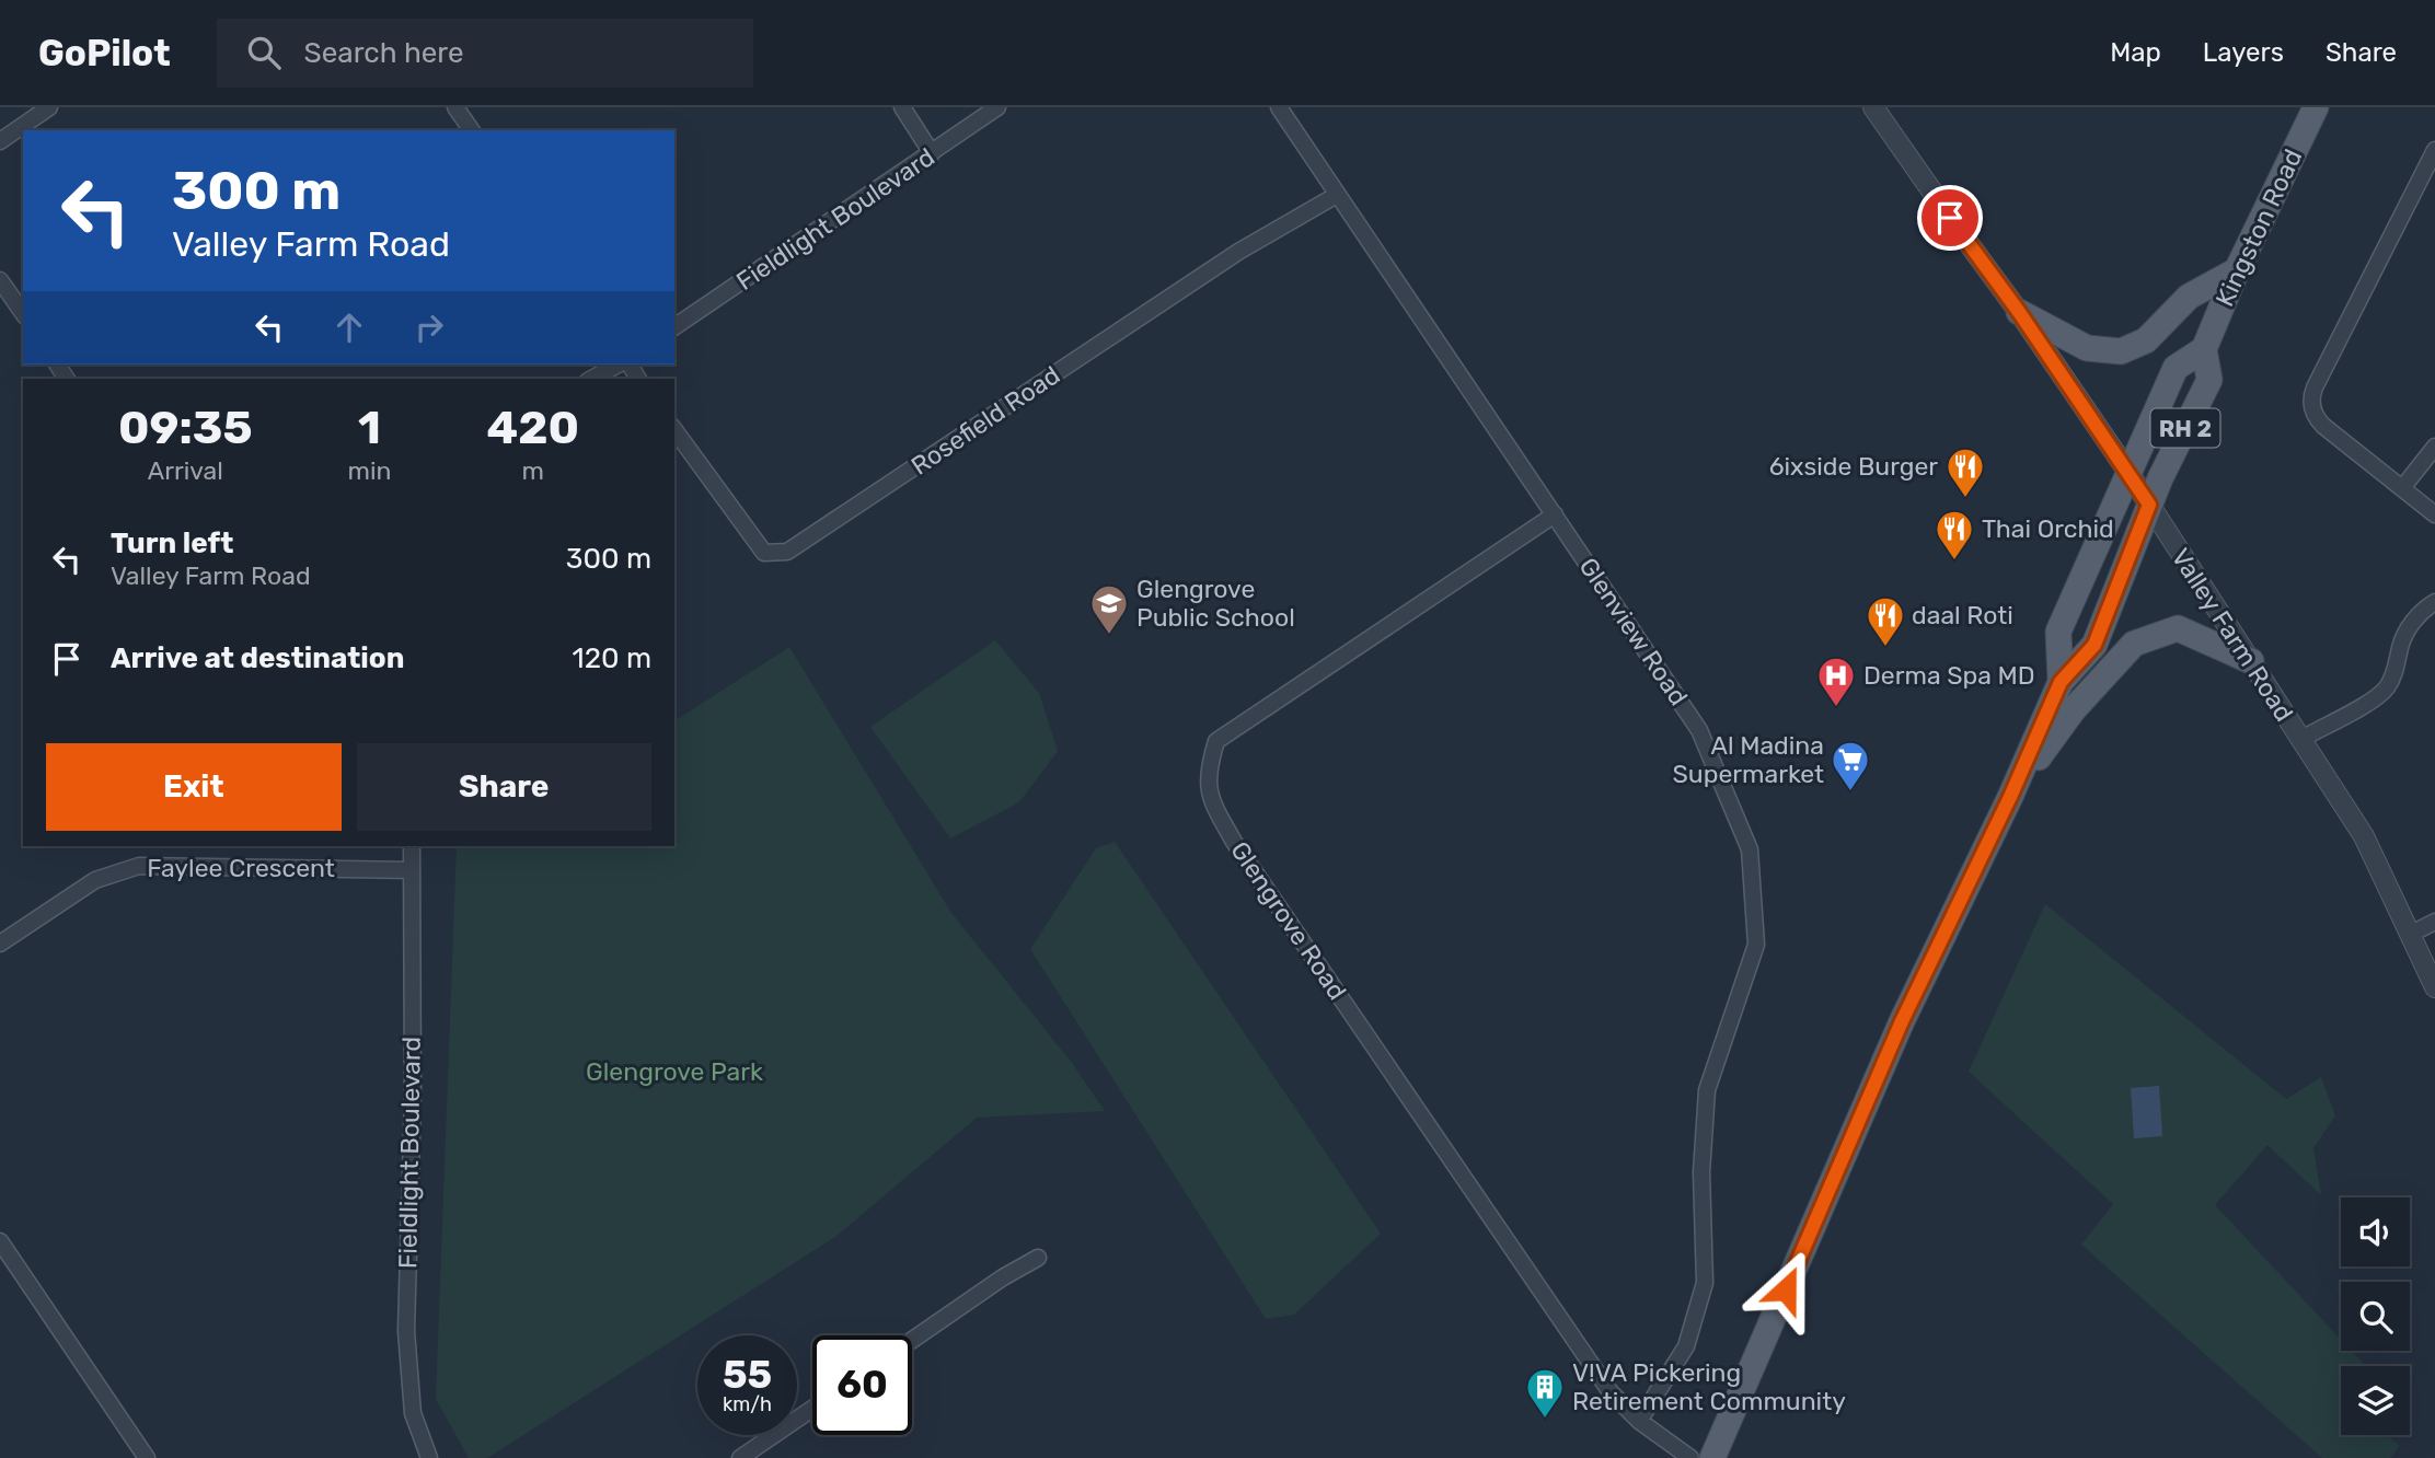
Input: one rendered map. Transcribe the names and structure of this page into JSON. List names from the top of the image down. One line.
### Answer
{"streets":{"main road":["Kingston Road","RH 2"],"street":["Fieldlight Boulevard","Rosefield Road","Glenview Road","Valley Farm Road","Faylee Crescent","Glengrove Road"]},"crossings":[["Fieldlight Boulevard","Faylee Crescent"],["Kingston Road","Valley Farm Road"],["Rosefield Road","Glenview Road"],["Glenview Road","Glengrove Road"]],"parks":["Glengrove Park"],"places":{"restaurant":["6ixside Burger","Thai Orchid","daal Roti"],"school or university":["Glengrove Public School"],"hospital":["Derma Spa MD"],"supermarket":["Al Madina Supermarket"],"building":["V!VA Pickering Retirement Community"]},"page":{"header":"GoPilot","search":"Search here","nav":["Map","Layers","Share"],"turn":["300 m","Valley Farm Road"],"eta":["09:35","Arrival","1","min","420","m"],"list":[{"name":"Turn left","note":"Valley Farm Road","value":"300 m"},{"name":"Arrive at destination","value":"120 m"}],"buttons":["Exit","Share"],"speed":"55 km/h","limit":"60"}}
